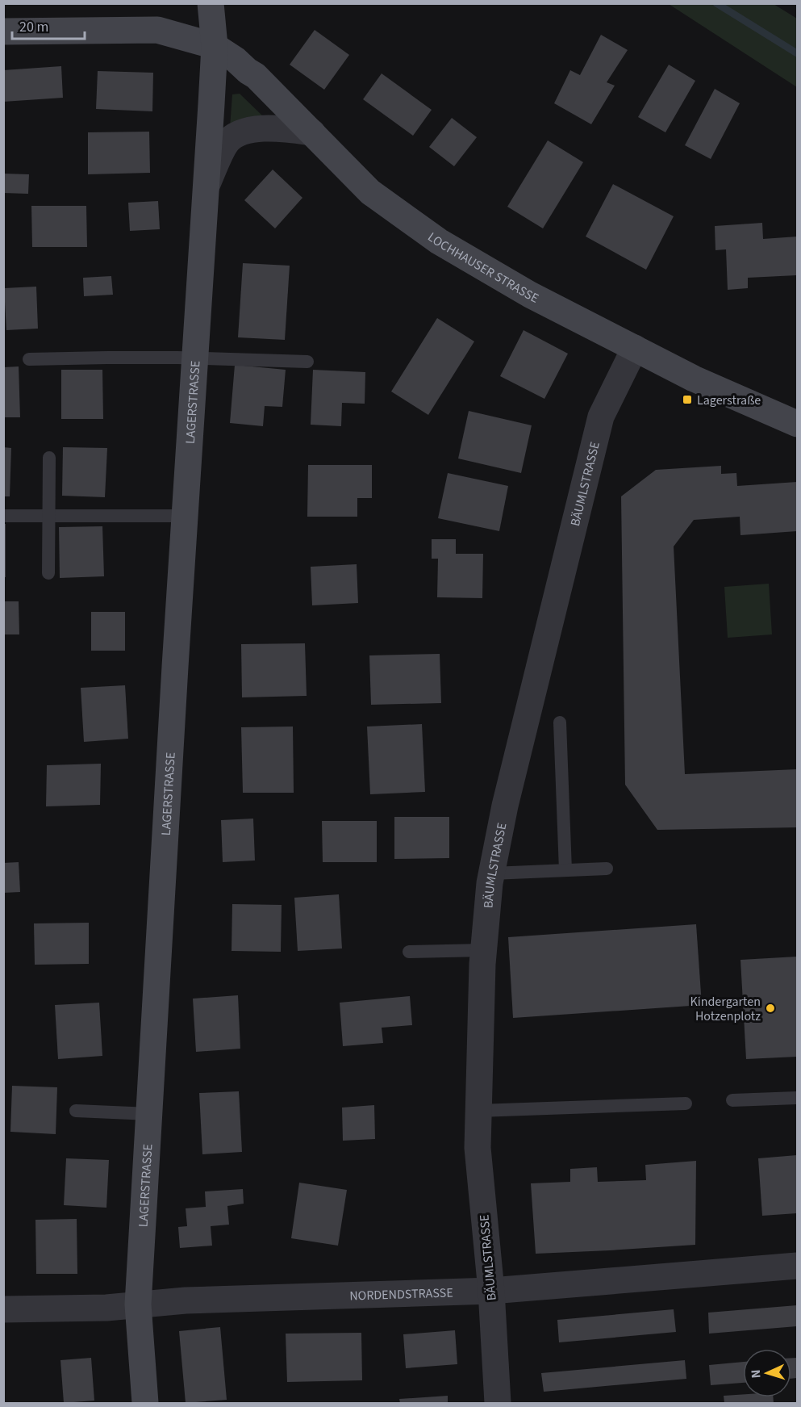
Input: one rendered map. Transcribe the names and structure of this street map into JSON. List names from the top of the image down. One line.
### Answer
{"streets":{"street":["LOCHHAUSER STRASSE","LAGERSTRASSE","BÄUMLSTRASSE","NORDENDSTRASSE"]},"crossings":[["LOCHHAUSER STRASSE","LAGERSTRASSE"],["LOCHHAUSER STRASSE","BÄUMLSTRASSE"],["LAGERSTRASSE","NORDENDSTRASSE"],["BÄUMLSTRASSE","NORDENDSTRASSE"]],"places":{"transit":["Lagerstraße"],"other":["Kindergarten Hotzenplotz"]},"scale_bar":"20 m","north":"left"}
